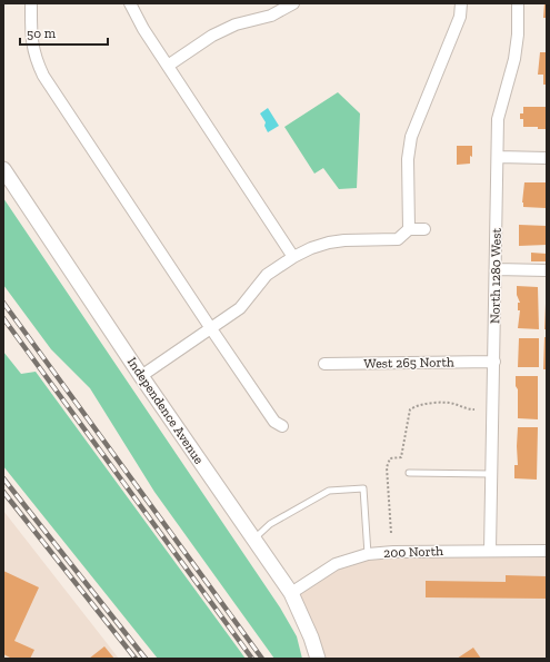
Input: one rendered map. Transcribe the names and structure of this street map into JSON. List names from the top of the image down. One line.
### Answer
{"streets":{"street":["North 1280 West","West 265 North","Independence Avenue","200 North"]},"crossings":[["North 1280 West","West 265 North"],["North 1280 West","200 North"],["Independence Avenue","200 North"]],"scale_bar":"50 m"}
